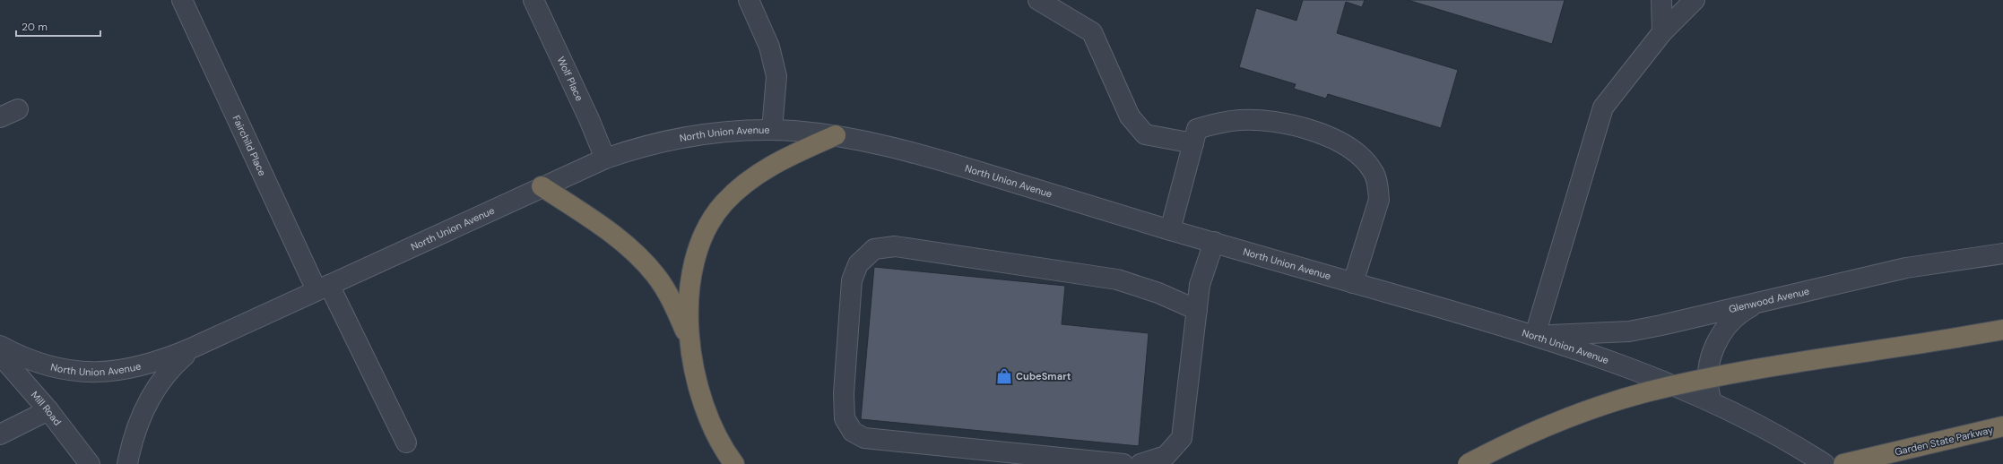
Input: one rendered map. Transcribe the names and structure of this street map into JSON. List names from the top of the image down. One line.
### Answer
{"streets":{"highway":["Garden State Parkway"],"street":["Wolf Place","North Union Avenue","Fairchild Place","Glenwood Avenue","Mill Road"]},"crossings":[["Wolf Place","North Union Avenue"],["North Union Avenue","Fairchild Place"],["North Union Avenue","Glenwood Avenue"]],"places":{"shop":["CubeSmart"]},"scale_bar":"20 m"}
